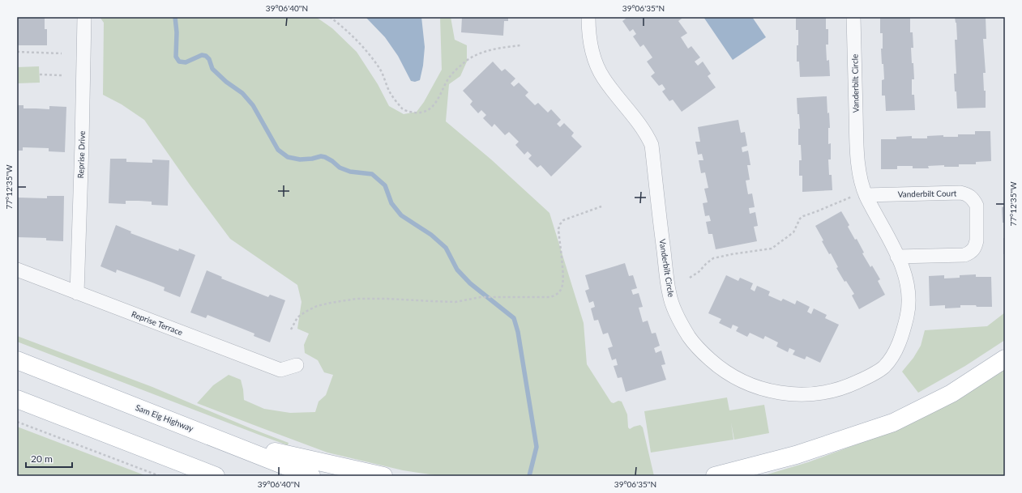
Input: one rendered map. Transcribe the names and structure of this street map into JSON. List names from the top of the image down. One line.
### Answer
{"streets":{"main road":["Sam Eig Highway"],"street":["Vanderbilt Circle","Reprise Drive","Vanderbilt Court","Reprise Terrace"]},"crossings":[["Vanderbilt Circle","Vanderbilt Court"],["Reprise Drive","Reprise Terrace"]],"scale_bar":"20 m","coordinates":["39°06'40\"N","39°06'35\"N","77°12'35\"W"]}
